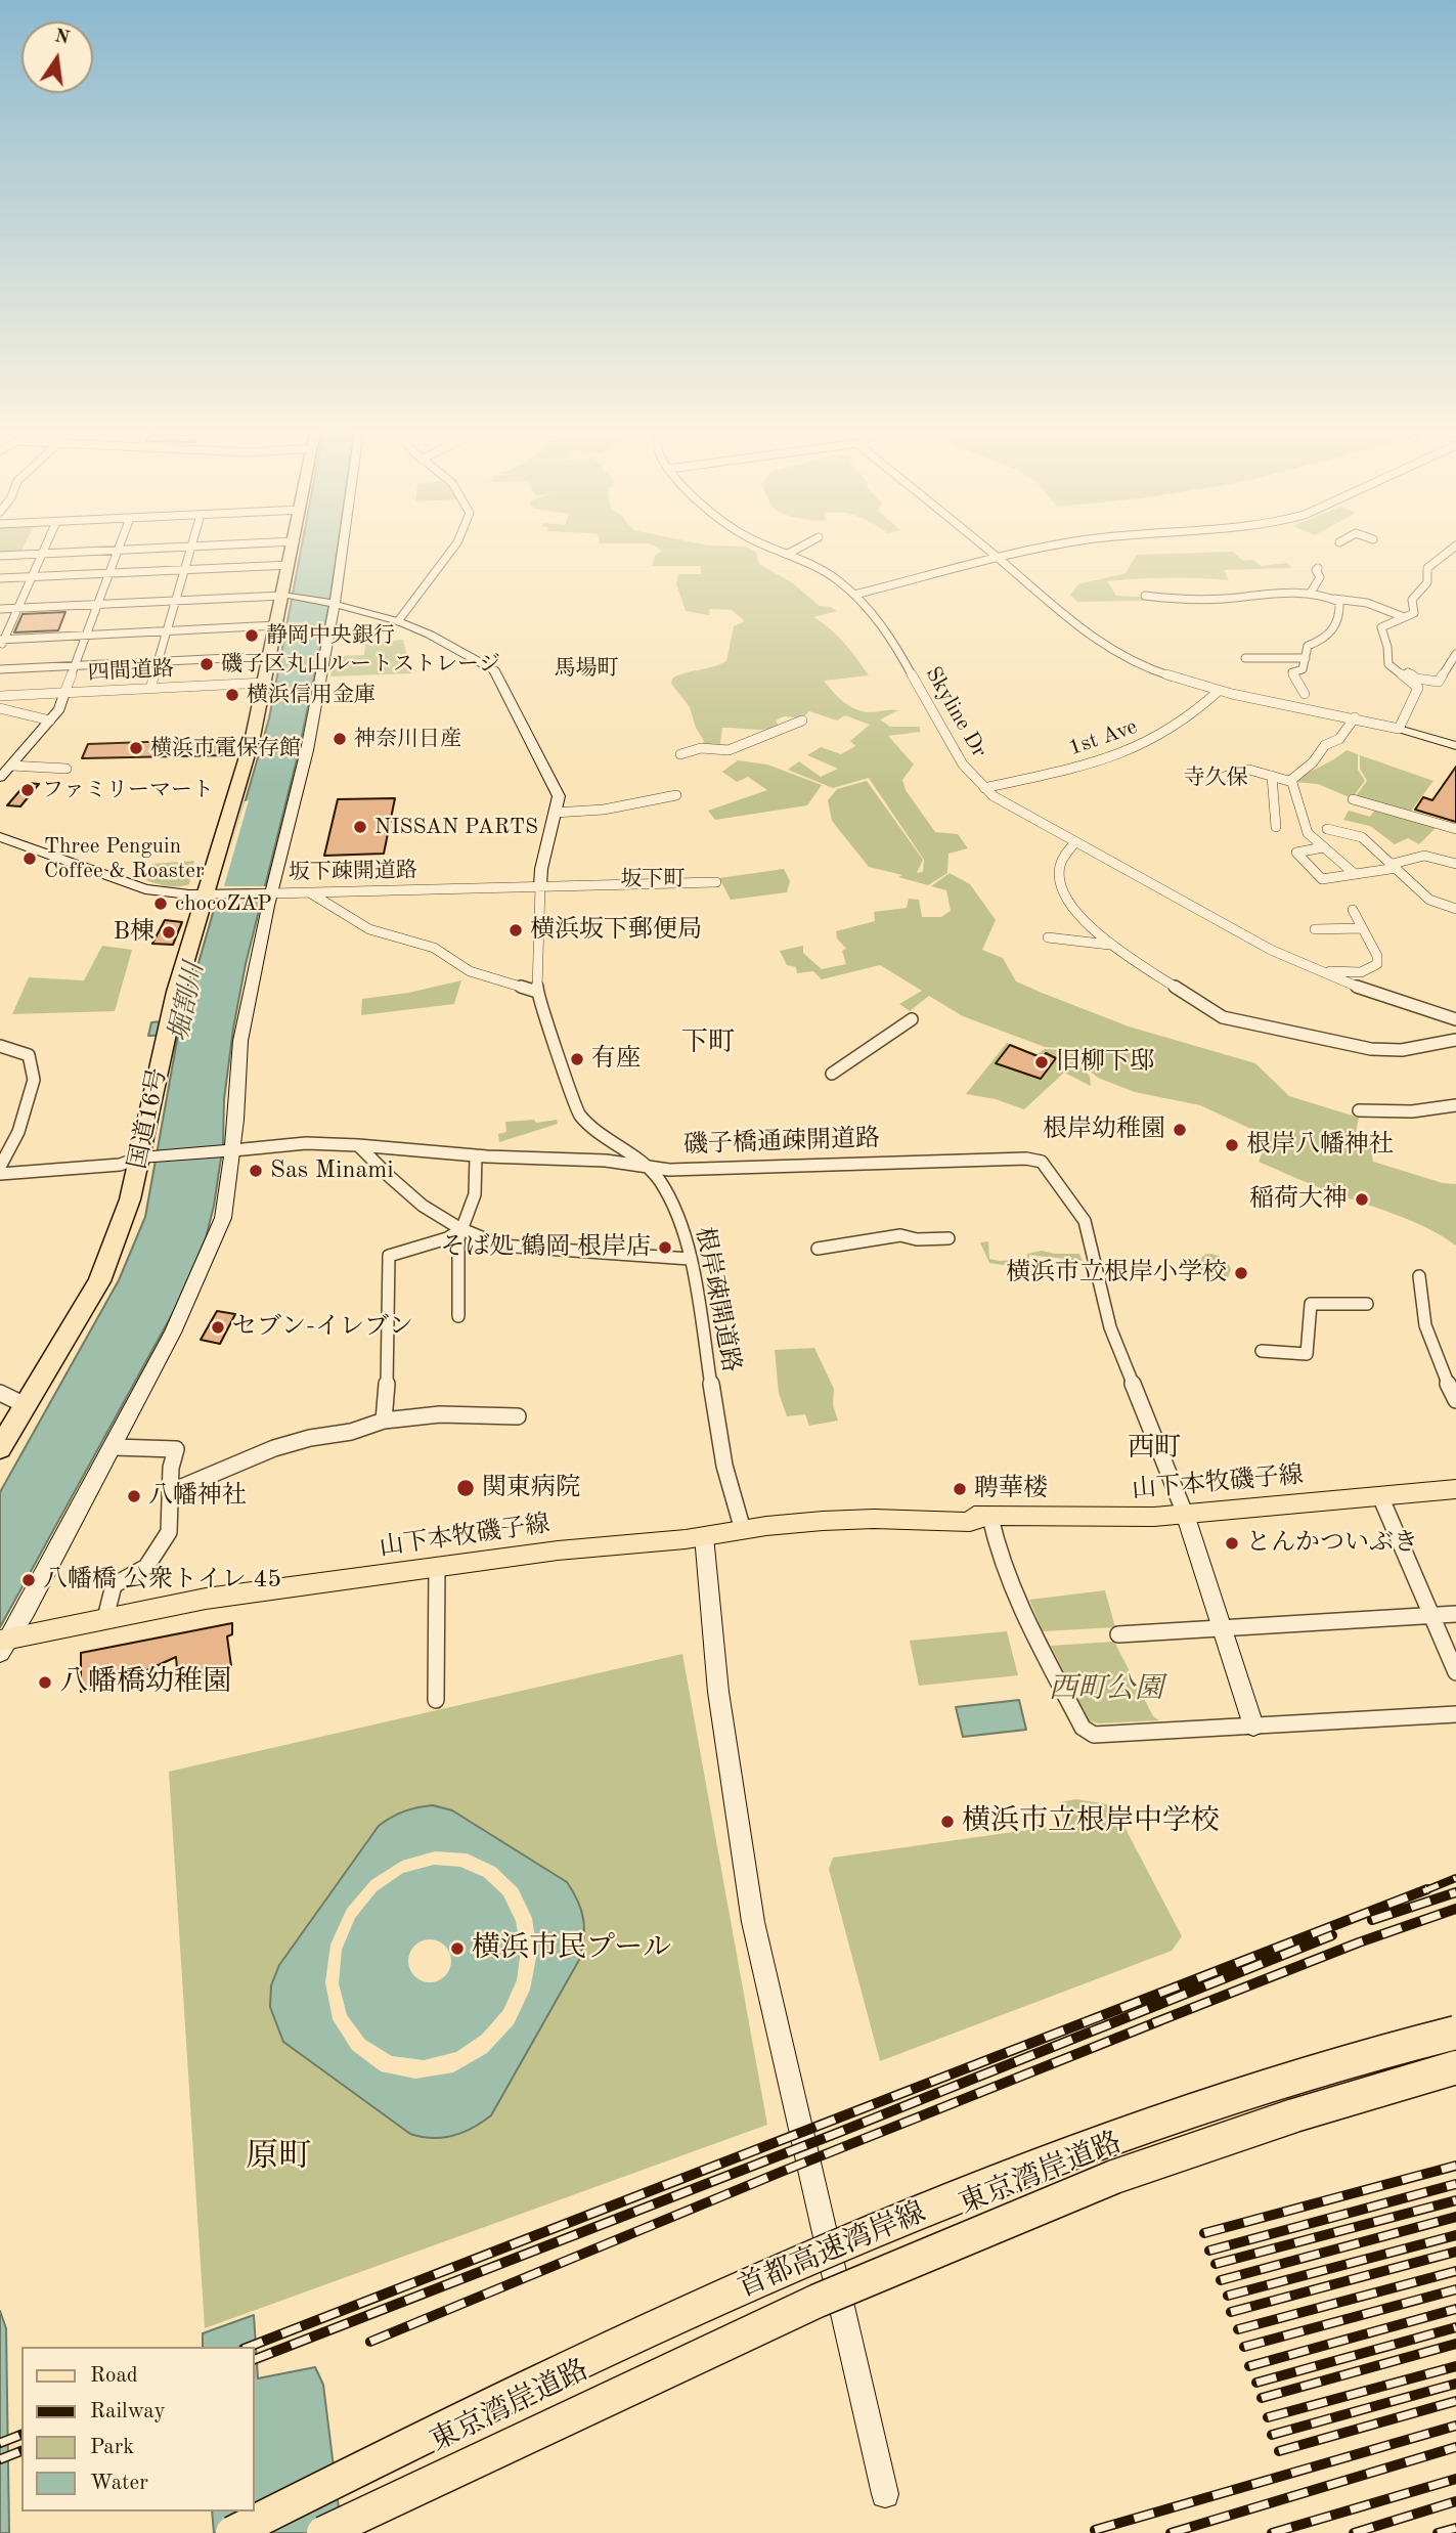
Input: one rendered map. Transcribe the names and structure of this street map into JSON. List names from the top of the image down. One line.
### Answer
{"streets":{"highway":["国道16号","東京湾岸道路","首都高速湾岸線"],"main road":["山下本牧磯子線"],"street":["四間道路","Skyline Dr","1st Ave","坂下疎開道路","磯子橋通疎開道路","根岸疎開道路"]},"crossings":[["四間道路","国道16号"],["Skyline Dr","1st Ave"],["坂下疎開道路","国道16号"],["坂下疎開道路","根岸疎開道路"],["国道16号","磯子橋通疎開道路"],["国道16号","根岸疎開道路"],["磯子橋通疎開道路","根岸疎開道路"],["磯子橋通疎開道路","山下本牧磯子線"],["根岸疎開道路","山下本牧磯子線"]],"districts":["馬場町","寺久保","坂下町","下町","西町","原町"],"water":["堀割川"],"parks":["西町公園"],"places":["静岡中央銀行","磯子区丸山ルートストレージ","横浜信用金庫","神奈川日産","横浜市電保存館","ファミリーマート","NISSAN PARTS","Three Penguin Coffee & Roaster","chocoZAP","横浜坂下郵便局","B棟","有座","旧柳下邸","根岸幼稚園","根岸八幡神社","Sas Minami","稲荷大神","そば処 鶴岡 根岸店","横浜市立根岸小学校","セブン-イレブン","関東病院","聘華楼","八幡神社","とんかついぶき","八幡橋 公衆トイレ 45","八幡橋幼稚園","横浜市立根岸中学校","横浜市民プール"],"legend":["Road","Railway","Park","Water"],"north":"top"}
